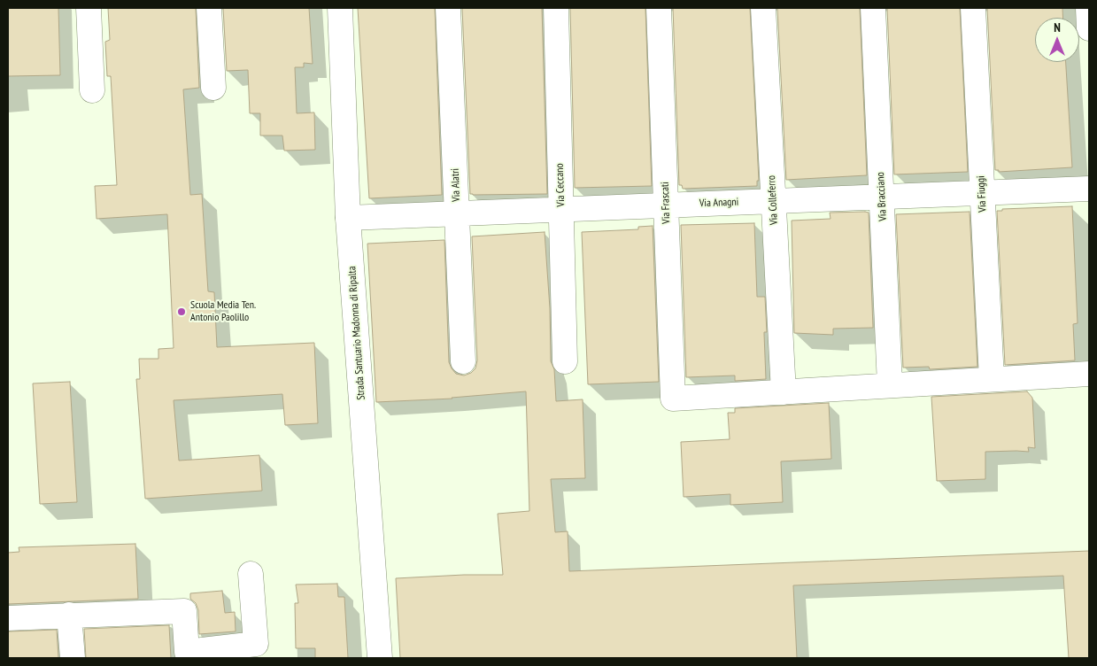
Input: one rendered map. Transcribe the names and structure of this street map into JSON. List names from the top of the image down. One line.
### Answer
{"streets":{"street":["Via Alatri","Via Ceccano","Via Fiuggi","Via Bracciano","Via Colleferro","Via Frascati","Via Anagni","Strada Santuario Madonna di Ripalta"]},"crossings":[["Via Alatri","Via Anagni"],["Via Ceccano","Via Anagni"],["Via Fiuggi","Via Anagni"],["Via Bracciano","Via Anagni"],["Via Colleferro","Via Frascati"],["Via Colleferro","Via Anagni"],["Via Frascati","Via Anagni"],["Via Anagni","Strada Santuario Madonna di Ripalta"]],"places":["Scuola Media Ten. Antonio Paolillo"],"north":"top"}
